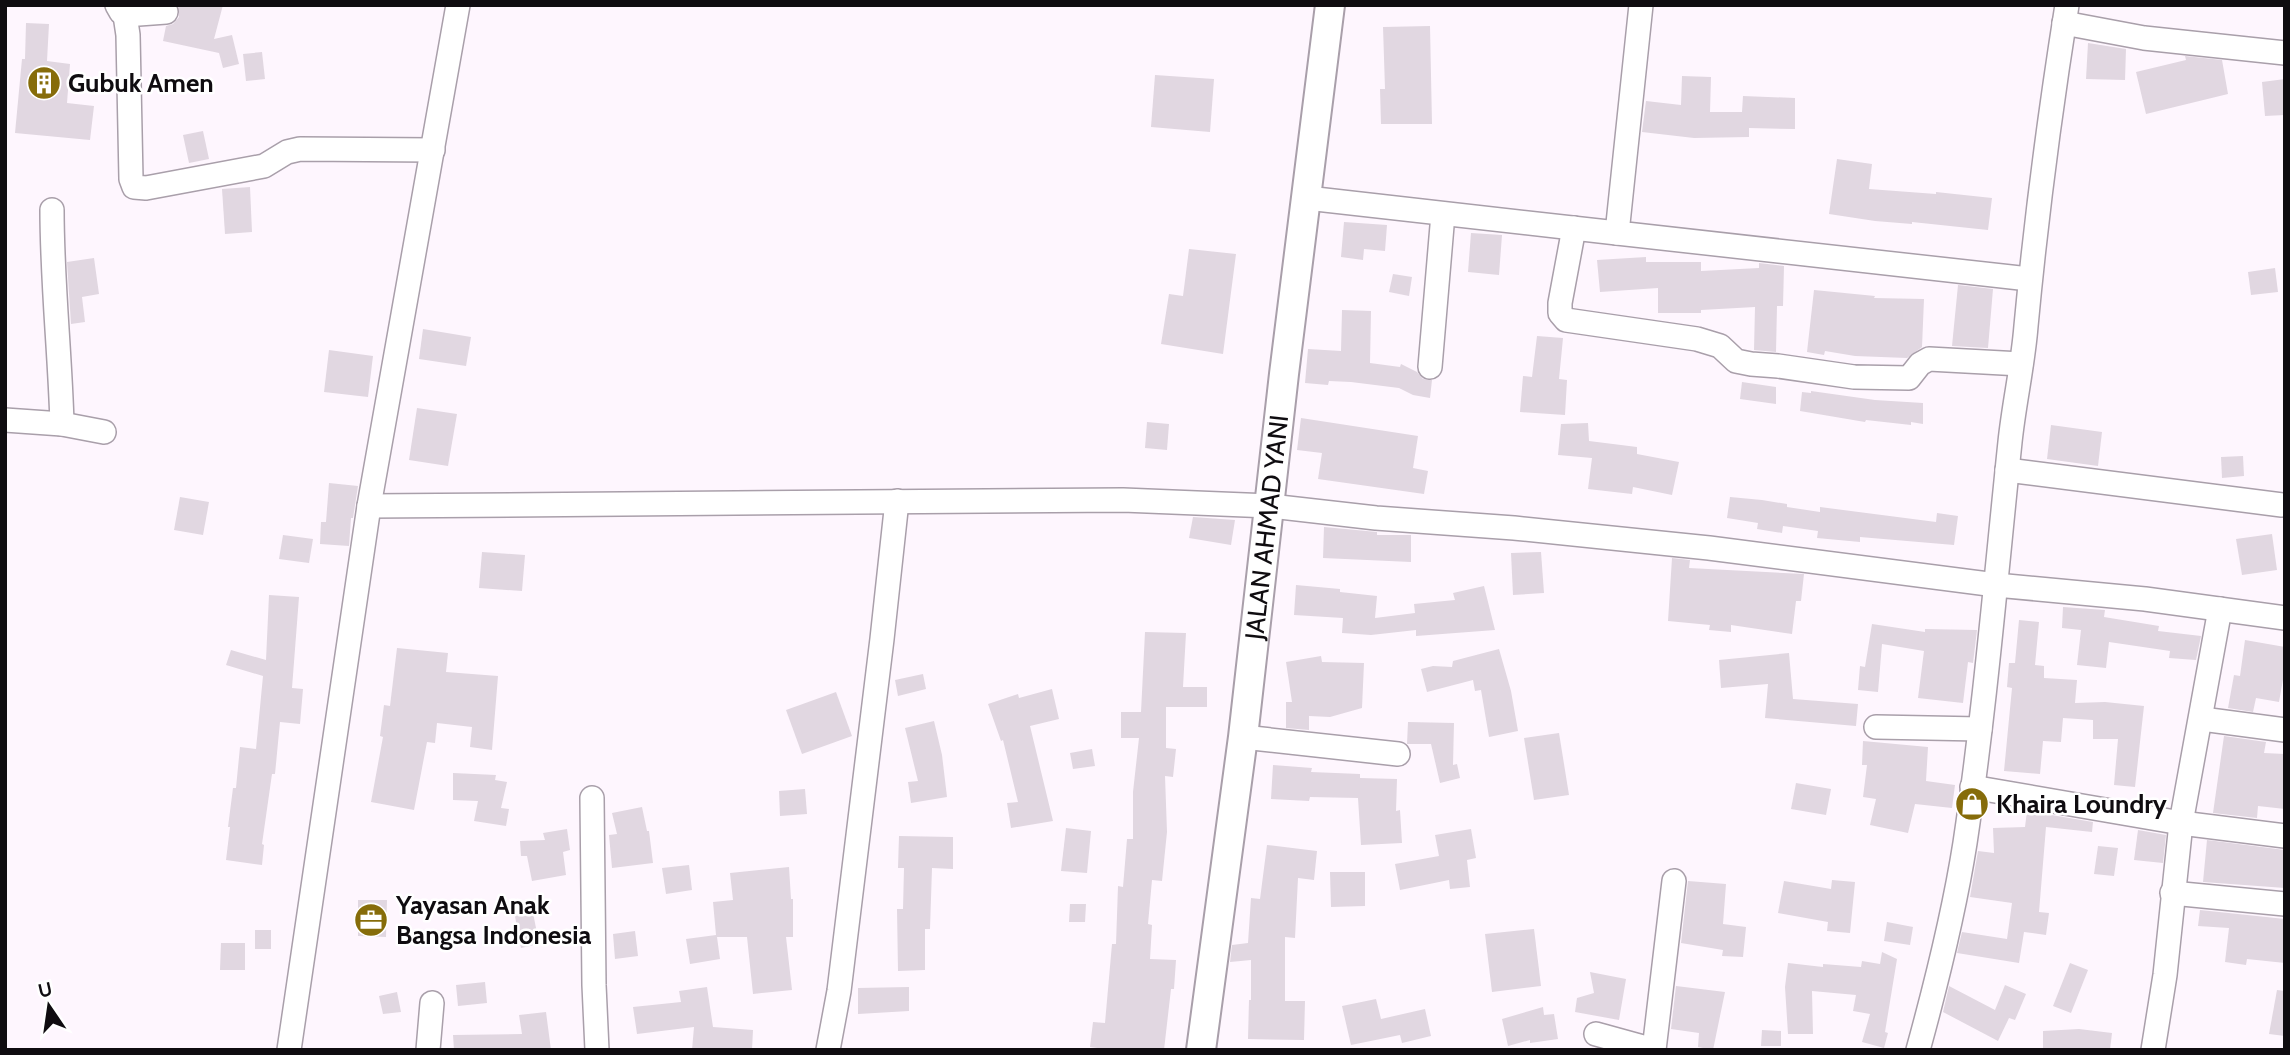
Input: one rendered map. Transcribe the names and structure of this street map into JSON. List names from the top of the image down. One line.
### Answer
{"streets":{"street":["JALAN AHMAD YANI"]},"places":{"building":["Gubuk Amen"],"shop":["Khaira Loundry"],"office":["Yayasan Anak Bangsa Indonesia"]},"north":"top"}
